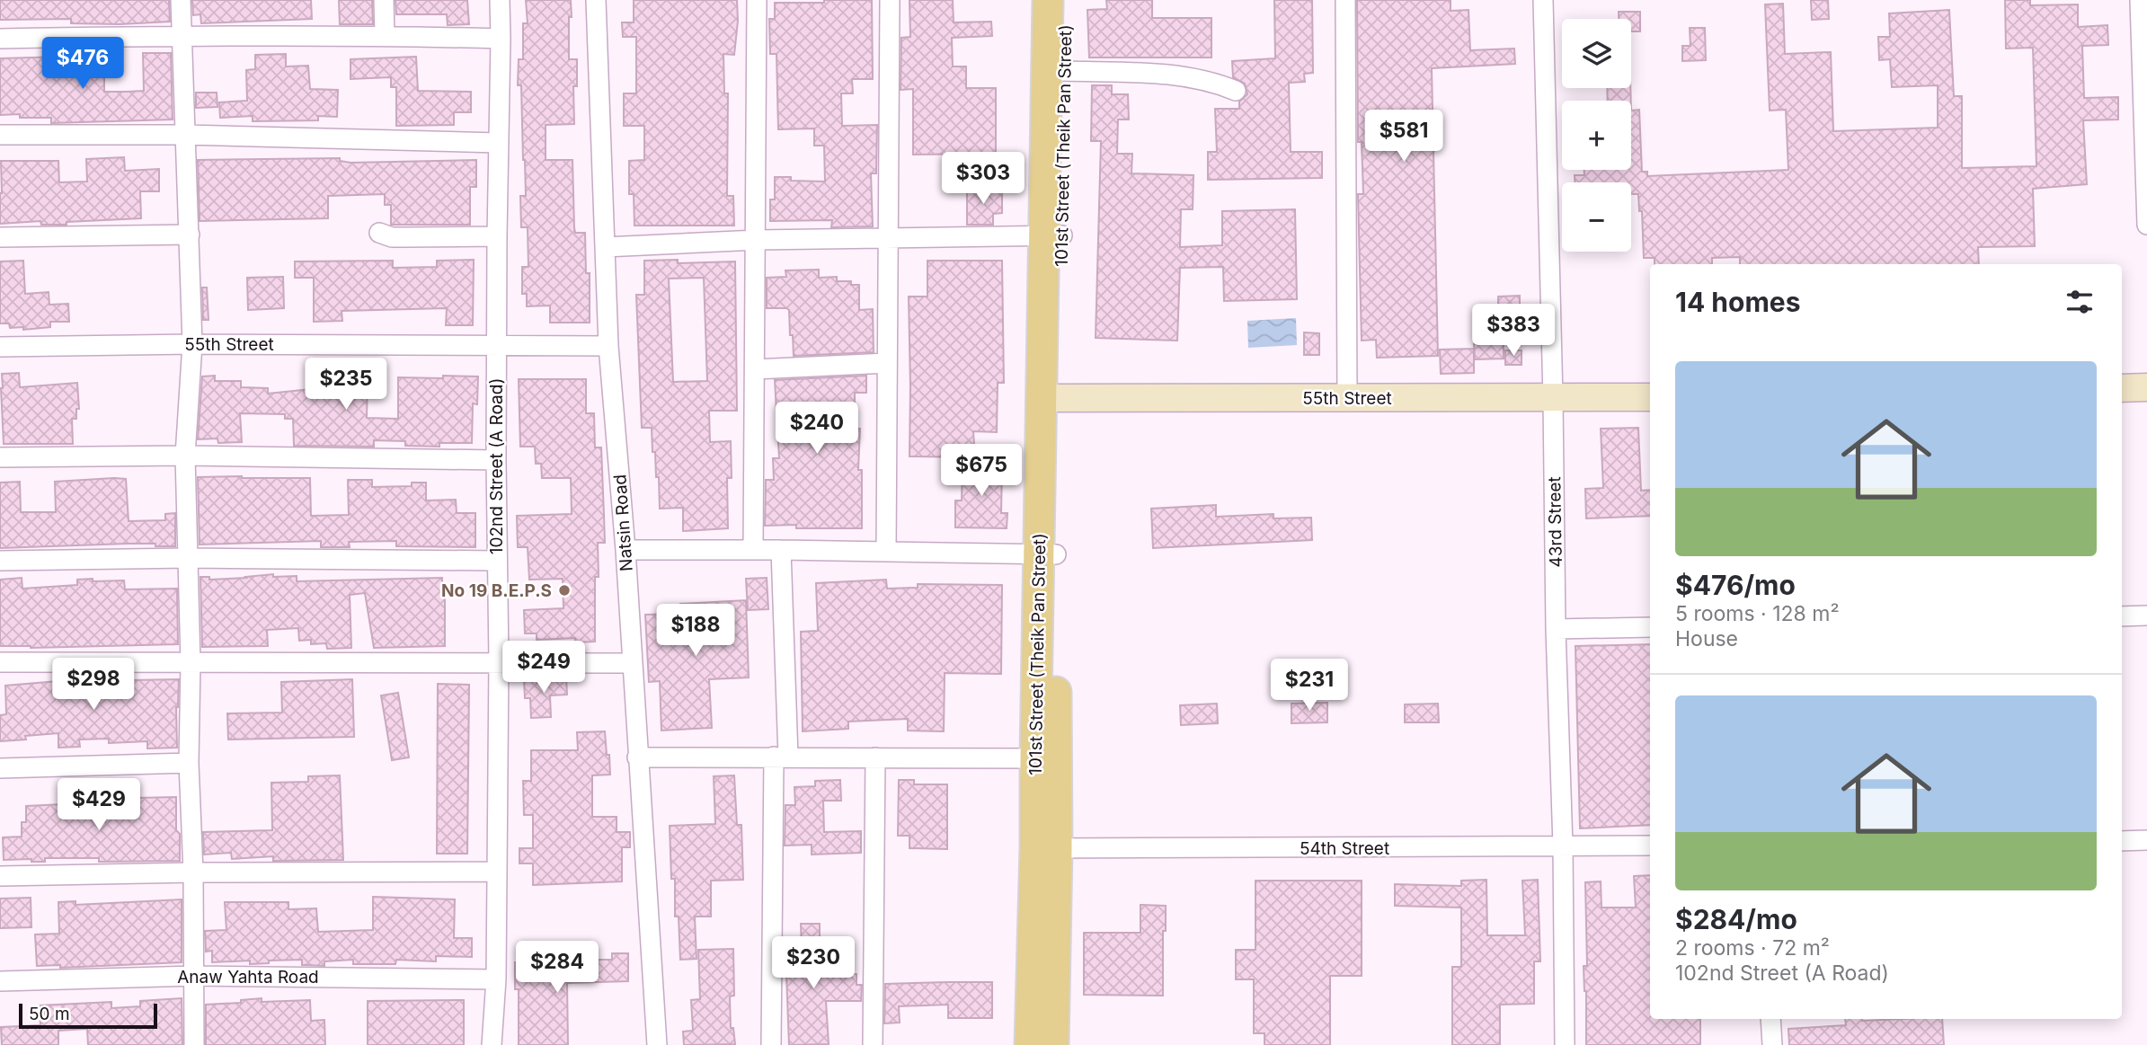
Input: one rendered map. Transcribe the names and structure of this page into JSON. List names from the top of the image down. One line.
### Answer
{"streets":{"main road":["101st Street (Theik Pan Street)","55th Street"],"street":["102nd Street (A Road)","43rd Street","Natsin Road","54th Street","Anaw Yahta Road"]},"crossings":[["101st Street (Theik Pan Street)","55th Street"],["101st Street (Theik Pan Street)","54th Street"],["55th Street","102nd Street (A Road)"],["55th Street","43rd Street"],["55th Street","Natsin Road"],["102nd Street (A Road)","Anaw Yahta Road"],["43rd Street","54th Street"]],"places":["No 19 B.E.P.S"],"scale_bar":"50 m","page":{"map_buttons":["+","−"],"price":["$476","$581","$303","$383","$235","$240","$675","$188","$249","$298","$231","$429","$230","$284"],"heading":"14 homes","list":[{"name":"$476/mo","note":"5 rooms · 128 m² · House"},{"name":"$284/mo","note":"2 rooms · 72 m² · 102nd Street (A Road)"}],"scale":"50 m"}}
